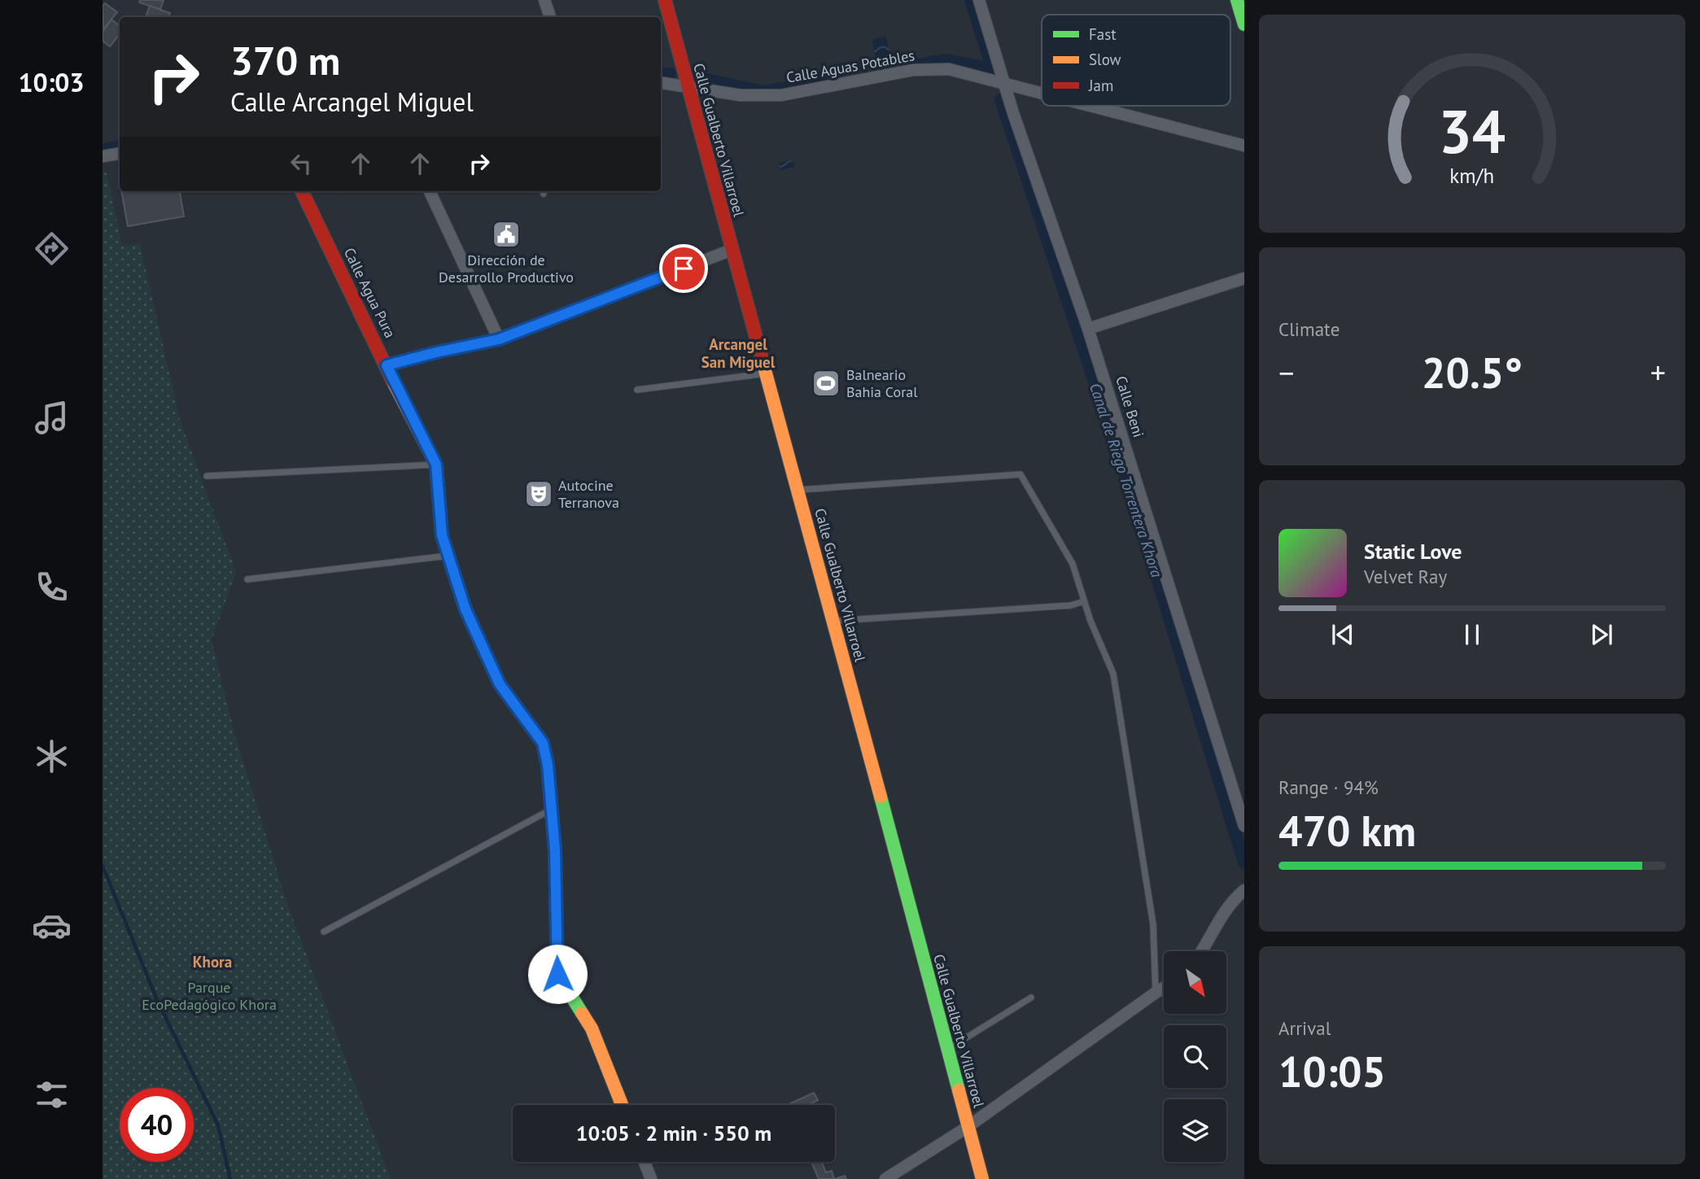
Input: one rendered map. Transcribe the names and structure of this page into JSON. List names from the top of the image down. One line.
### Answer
{"streets":{"street":["Calle Aguas Potables","Calle Gualberto Villarroel","Calle Agua Pura","Calle Beni"]},"crossings":[["Calle Aguas Potables","Calle Gualberto Villarroel"],["Calle Aguas Potables","Calle Beni"]],"districts":["Arcangel San Miguel","Khora"],"water":["Canal de Riego Torrentera Khora"],"parks":["Parque EcoPedagógico Khora"],"places":{"public building":["Dirección de Desarrollo Productivo"],"sports":["Balneario Bahia Coral"],"theatre":["Autocine Terranova"]},"legend":["Fast","Slow","Jam"],"north":"bottom right","page":{"tabs":"10:03","turn":["370 m","Calle Arcangel Miguel"],"tile":["Climate",["Range · 94%","470 km"],["Arrival","10:05"]],"heat":["−","20.5°","+"],"song":["Static Love","Velvet Ray"],"limit":"40","trip":"10:05 · 2 min · 550 m","gauge":["34","km/h"]}}
